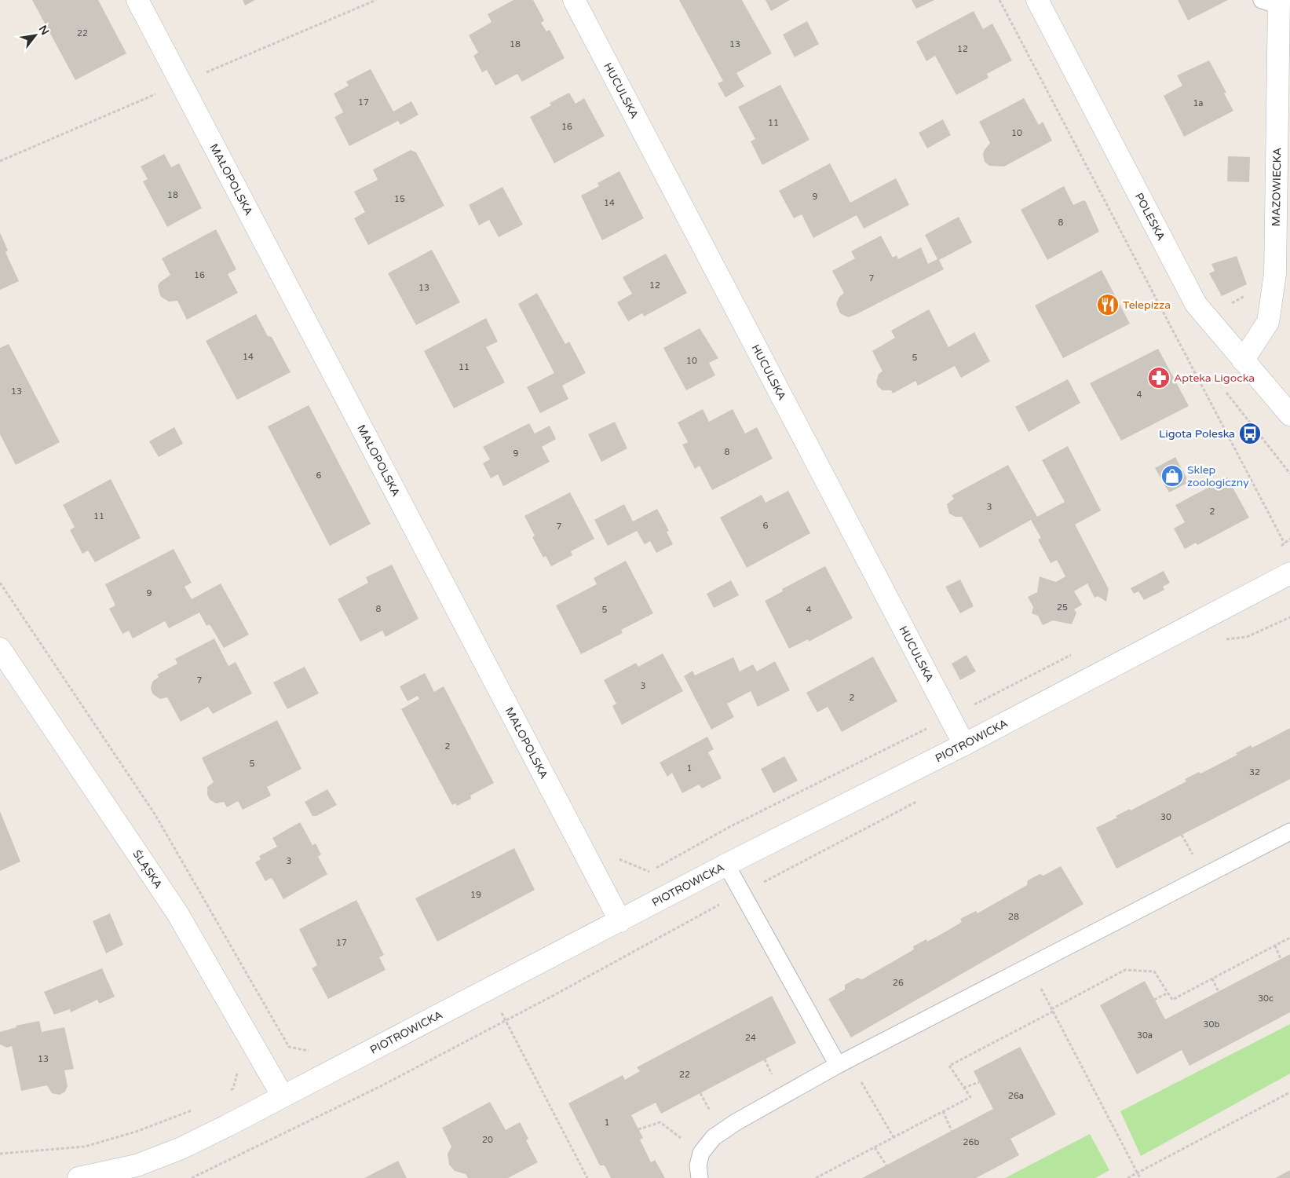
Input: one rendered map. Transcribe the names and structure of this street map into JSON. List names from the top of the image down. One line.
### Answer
{"streets":{"street":["HUCULSKA","MAŁOPOLSKA","MAZOWIECKA","POLESKA","PIOTROWICKA","ŚLĄSKA"]},"crossings":[["HUCULSKA","PIOTROWICKA"],["MAŁOPOLSKA","PIOTROWICKA"],["MAZOWIECKA","POLESKA"],["PIOTROWICKA","ŚLĄSKA"]],"places":{"restaurant":["Telepizza"],"pharmacy":["Apteka Ligocka"],"bus stop":["Ligota Poleska"],"shop":["Sklep zoologiczny"]},"house_numbers":["22","18","13","12","17","1a","11","16","10","18","9","15","14","8","16","7","12","13","14","5","10","11","13","4","8","9","6","3","2","11","6","7","9","25","8","5","4","7","3","2","2","5","1","32","30","3","19","28","17","26","30c","30b","30a","24","13","22","26a","1","20","26b"],"north":"top right"}
